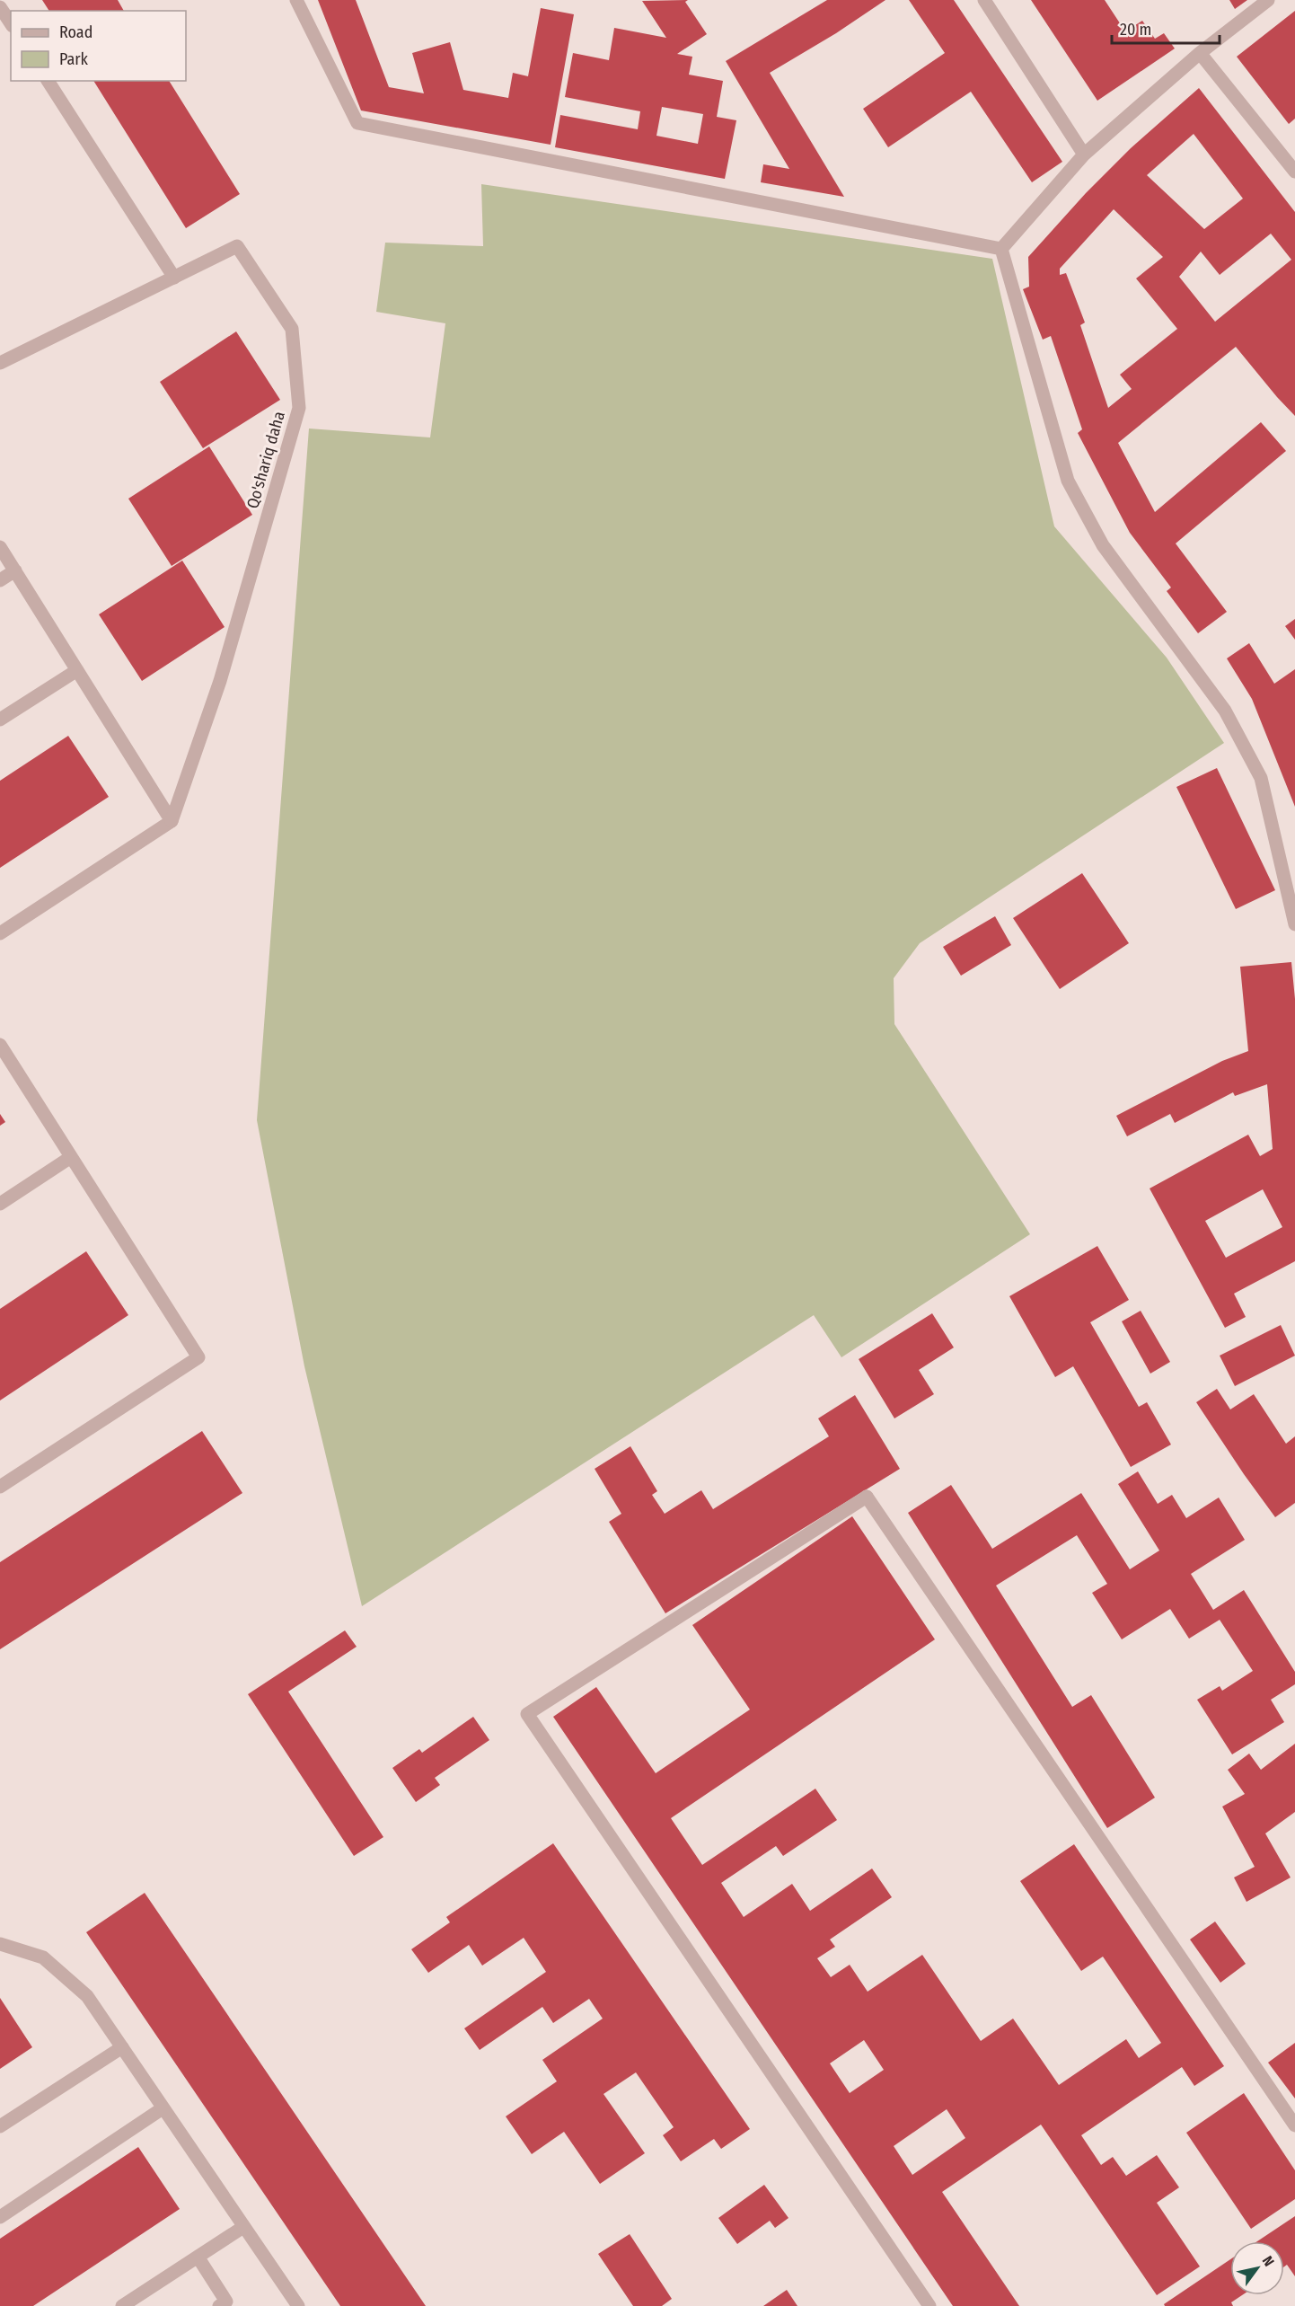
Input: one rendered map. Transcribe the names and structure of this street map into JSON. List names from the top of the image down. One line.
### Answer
{"streets":{"street":["Qo'shariq daha"]},"legend":["Road","Park"],"scale_bar":"20 m","north":"top right"}
